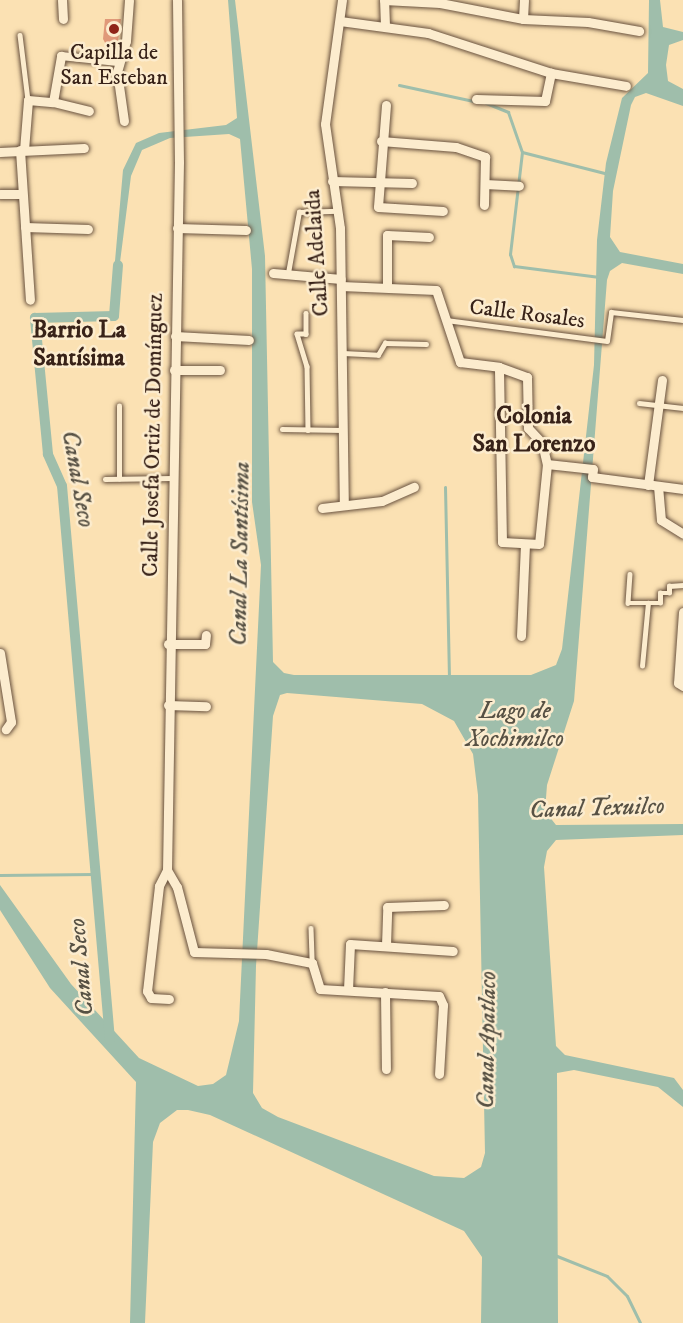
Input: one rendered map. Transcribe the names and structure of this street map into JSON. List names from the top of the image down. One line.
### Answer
{"streets":{"street":["Calle Adelaida","Calle Josefa Ortiz de Domínguez"],"lane":["Calle Rosales"]},"districts":["Barrio La Santísima","Colonia San Lorenzo"],"water":["Canal Seco","Canal La Santísima","Lago de Xochimilco","Canal Texuilco","Canal Apatlaco"],"places":["Capilla de San Esteban"]}
